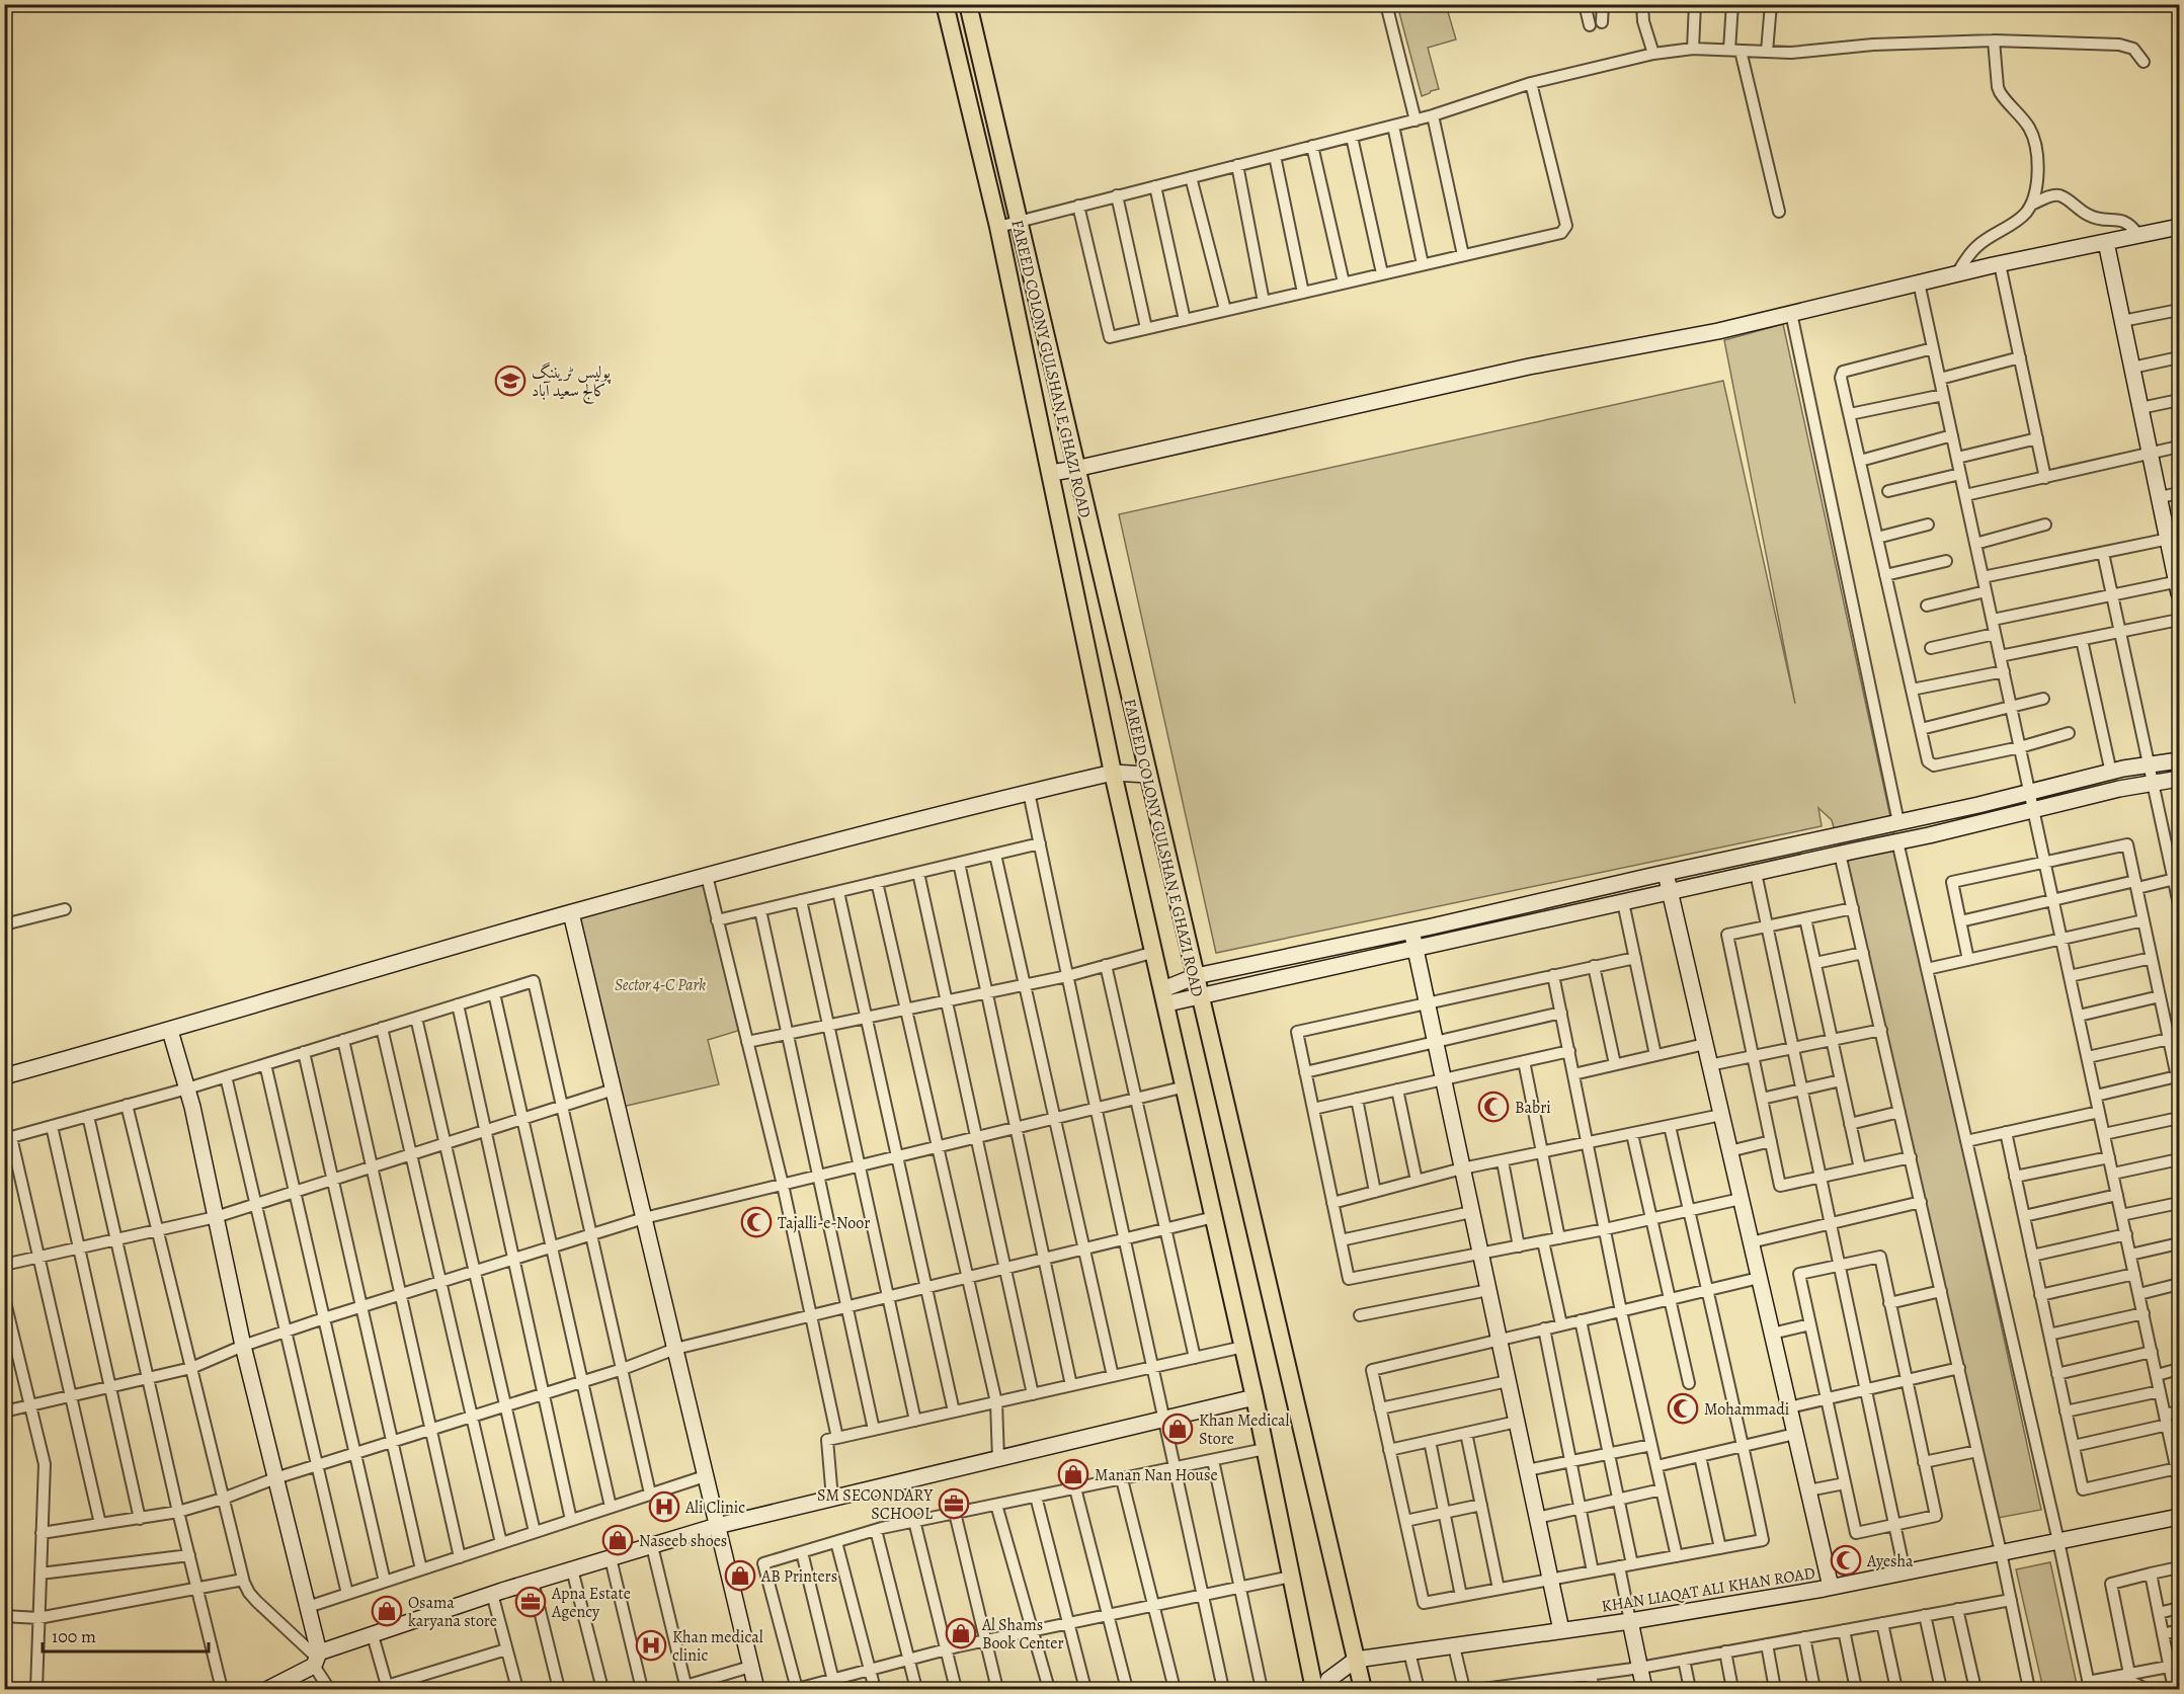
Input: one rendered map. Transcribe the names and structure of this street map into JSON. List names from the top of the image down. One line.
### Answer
{"streets":{"main road":["FAREED COLONY GULSHAN E GHAZI ROAD"],"street":["KHAN LIAQAT ALI KHAN ROAD"]},"crossings":[["FAREED COLONY GULSHAN E GHAZI ROAD","KHAN LIAQAT ALI KHAN ROAD"]],"parks":["Sector 4-C Park"],"places":{"school or university":["پولیس ٹریننگ کالج سعید آباد"],"mosque":["Babri","Tajalli-e-Noor","Mohammadi","Ayesha"],"shop":["Khan Medical Store","Manan Nan House","Naseeb shoes","AB Printers","Osama karyana store","Al Shams Book Center"],"office":["SM SECONDARY SCHOOL","Apna Estate Agency"],"hospital":["Ali Clinic","Khan medical clinic"]},"scale_bar":"100 m"}
